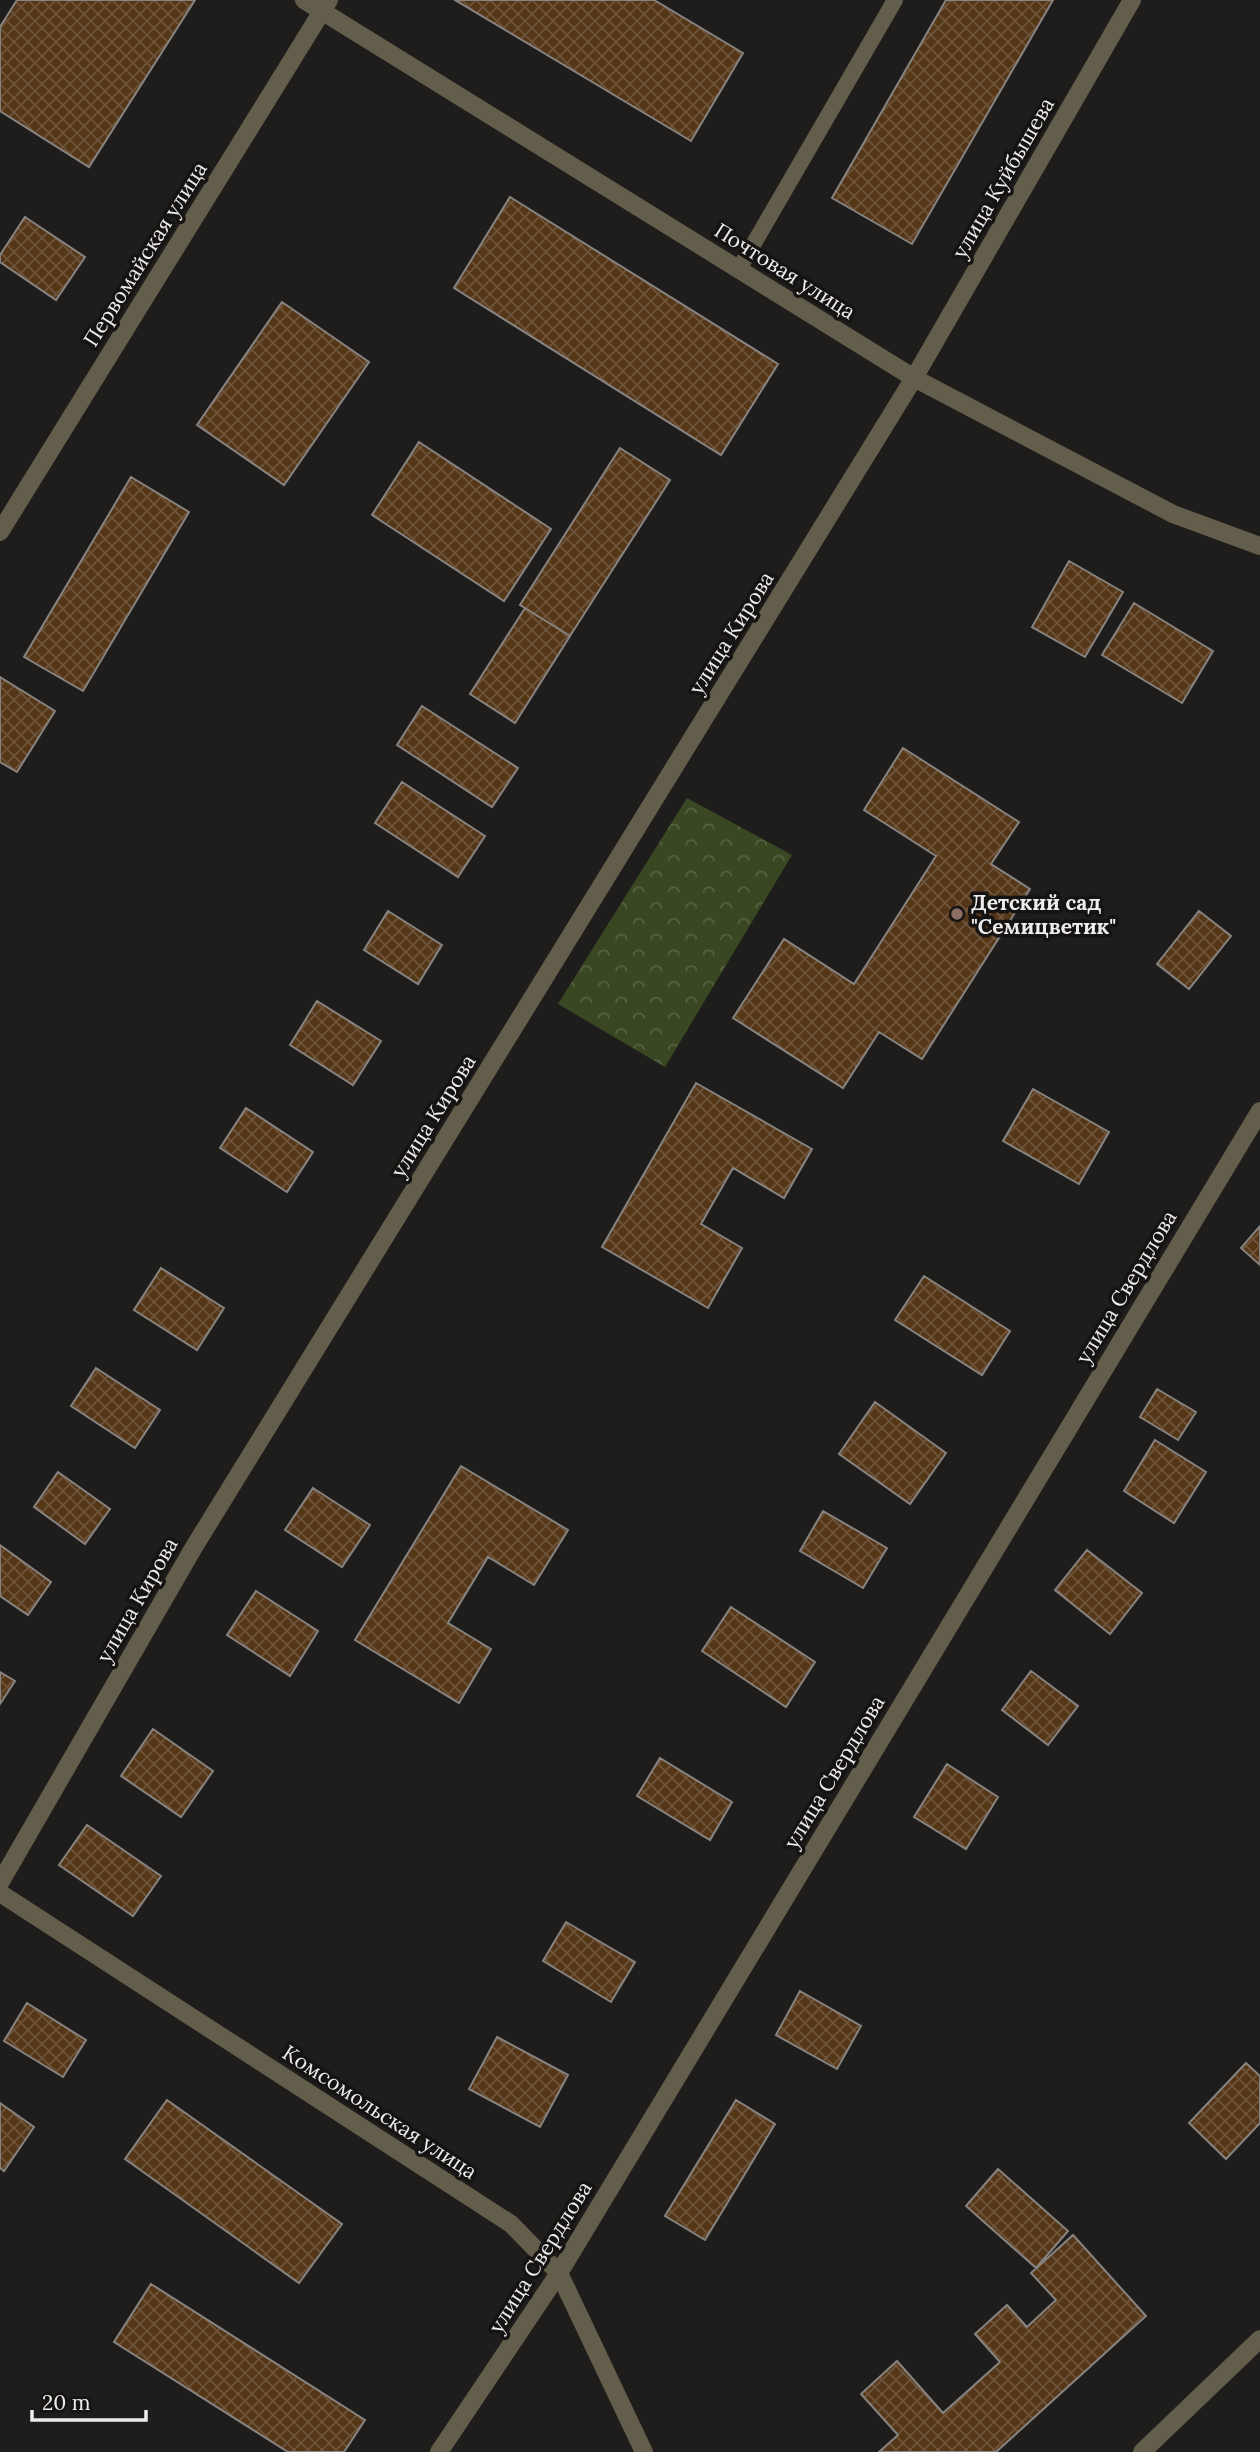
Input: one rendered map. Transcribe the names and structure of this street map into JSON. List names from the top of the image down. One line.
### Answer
{"streets":{"street":["улица Куйбышева","Первомайская улица","Почтовая улица","улица Кирова","улица Свердлова","Комсомольская улица"]},"crossings":[["улица Куйбышева","Почтовая улица"],["улица Куйбышева","улица Кирова"],["Первомайская улица","Почтовая улица"],["Почтовая улица","улица Кирова"],["улица Свердлова","Комсомольская улица"]],"places":["Детский сад \"Семицветик\""],"scale_bar":"20 m"}
